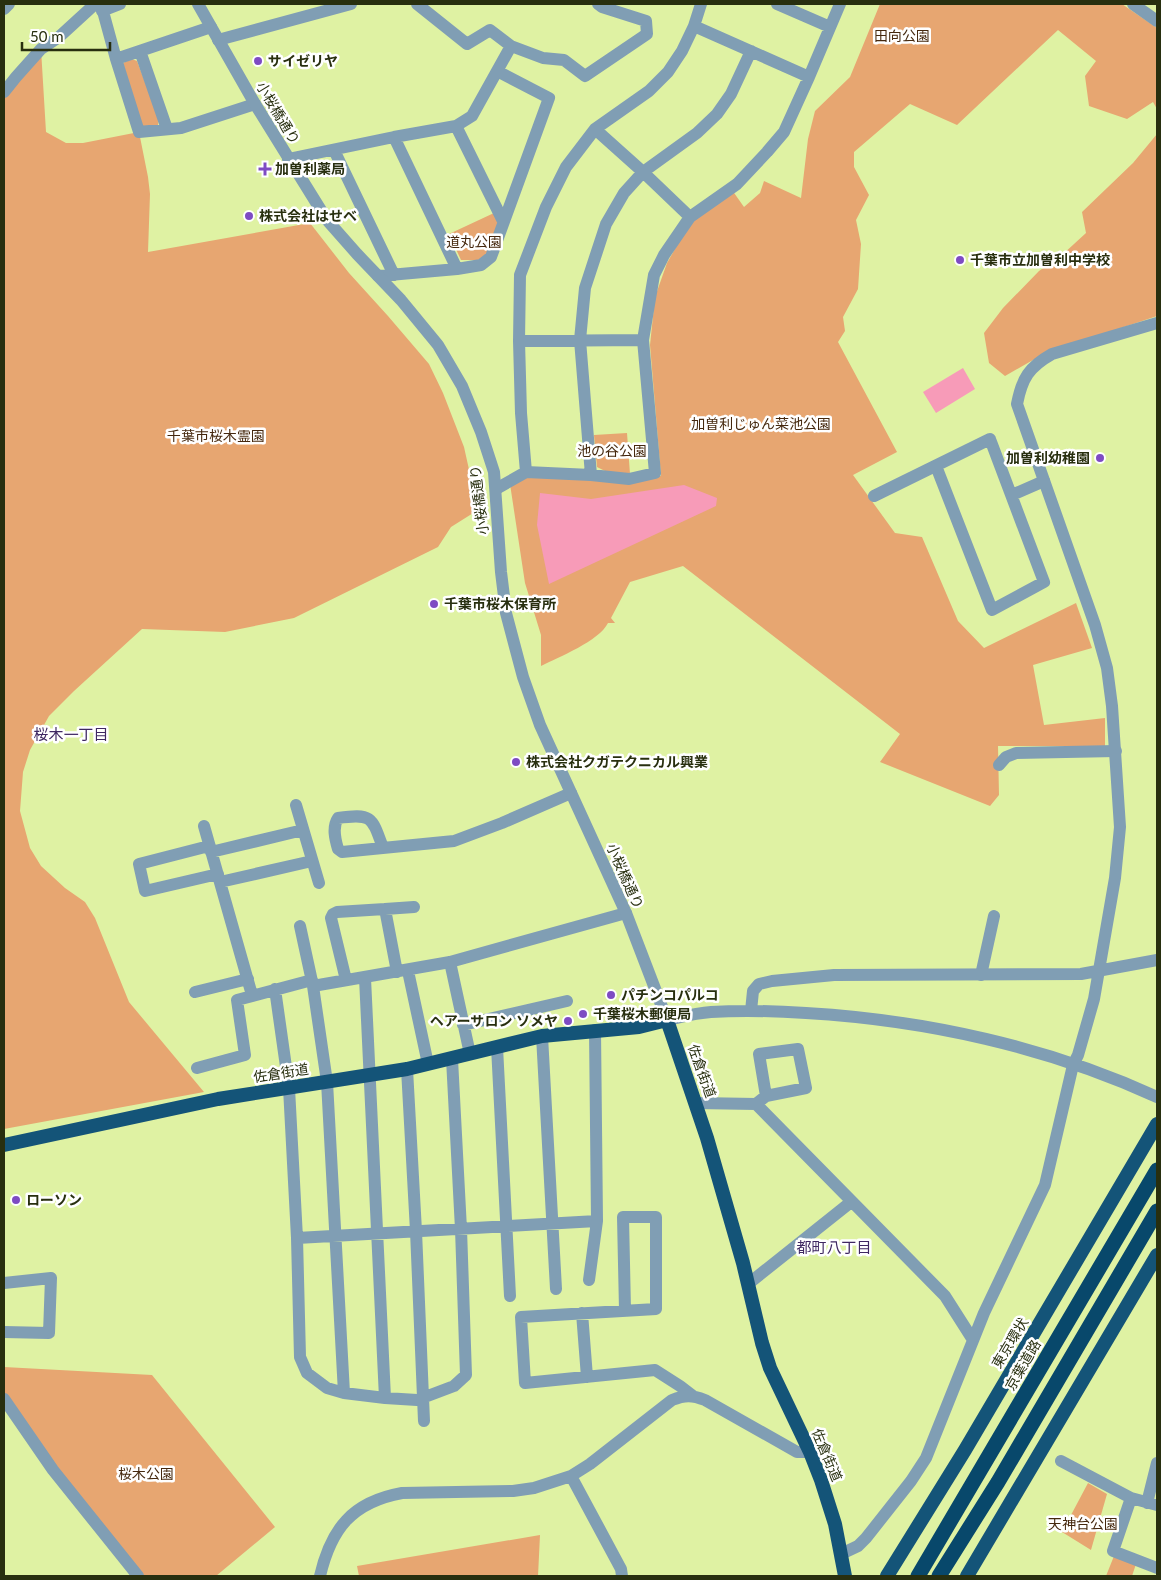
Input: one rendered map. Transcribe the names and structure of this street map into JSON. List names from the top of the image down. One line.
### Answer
{"streets":{"highway":["佐倉街道","東京環状","京葉道路"],"street":["小桜橋通り"]},"crossings":[["小桜橋通り","佐倉街道"]],"districts":["桜木一丁目","都町八丁目"],"parks":["田向公園","道丸公園","加曽利じゅん菜池公園","千葉市桜木霊園","池の谷公園","桜木公園","天神台公園"],"places":{"other":["サイゼリヤ","株式会社はせべ","千葉市立加曽利中学校","加曽利幼稚園","千葉市桜木保育所","株式会社クガテクニカル興業","パチンコパルコ","千葉桜木郵便局","ヘアーサロン ソメヤ","ローソン"],"health":["加曽利薬局"]},"scale_bar":"50 m"}
